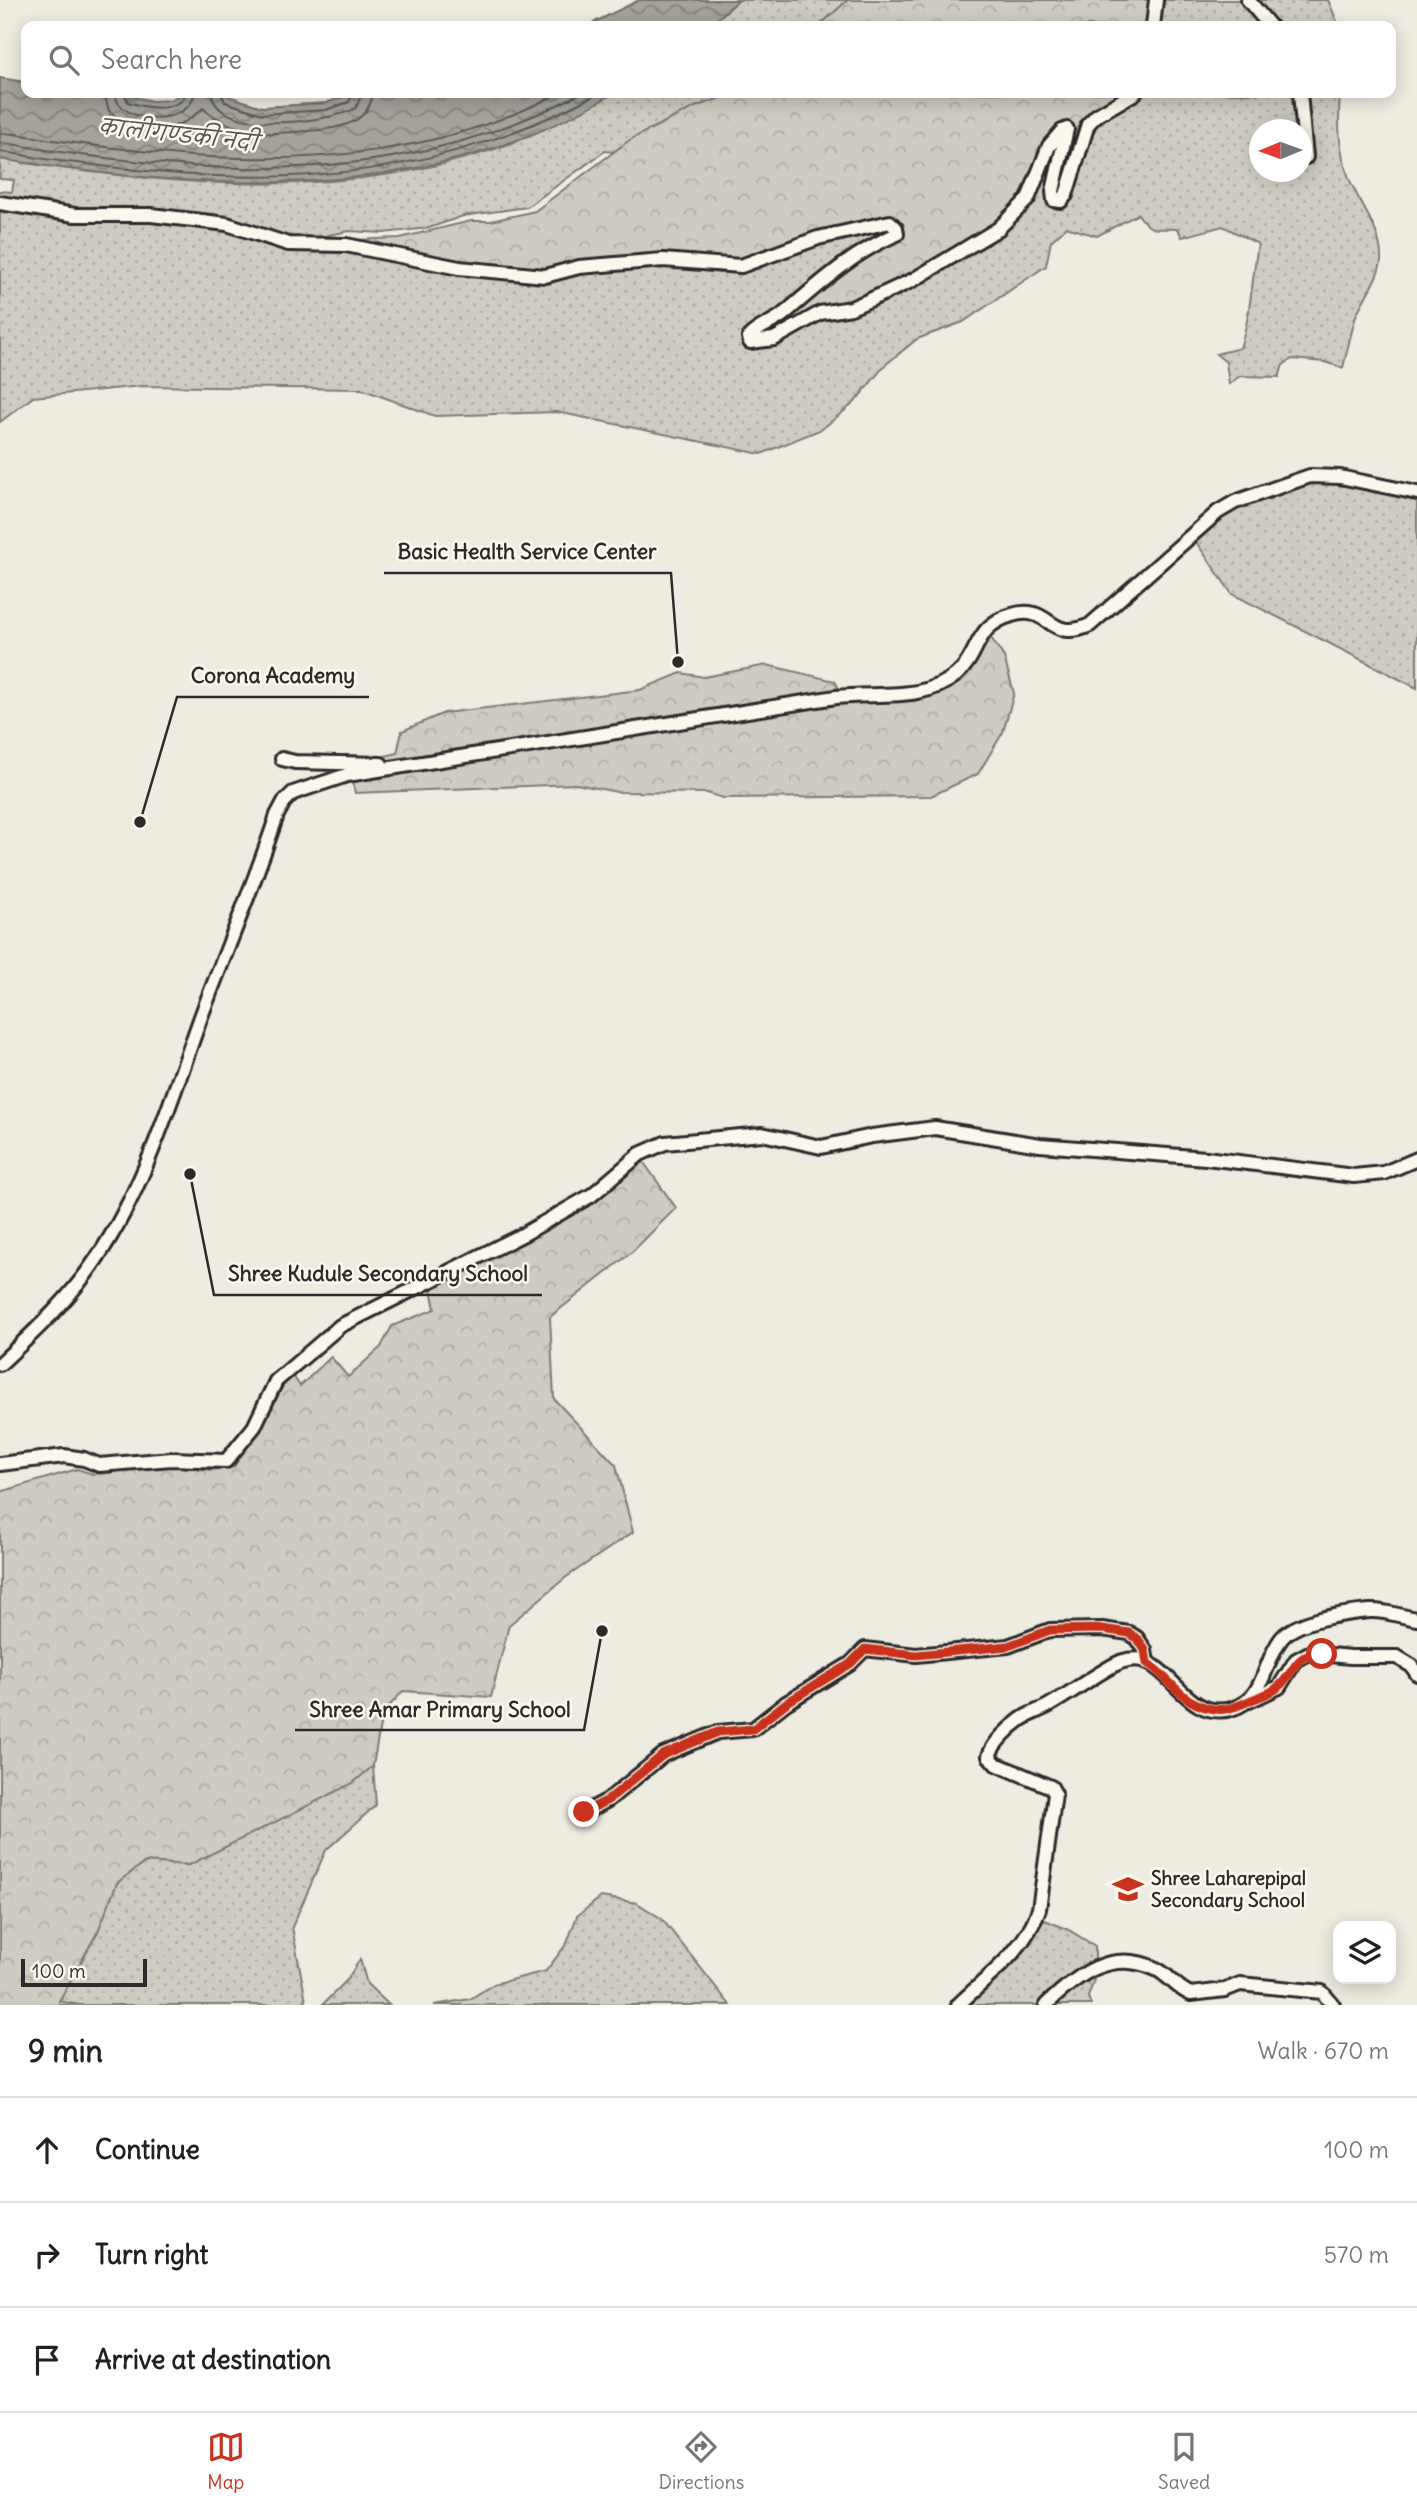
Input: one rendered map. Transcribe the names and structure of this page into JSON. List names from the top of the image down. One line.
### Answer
{"water":["कालीगण्डकी नदी"],"places":{"other":["Basic Health Service Center","Corona Academy","Shree Kudule Secondary School","Shree Amar Primary School"],"school or university":["Shree Laharepipal Secondary School"]},"scale_bar":"100 m","north":"left","page":{"search":"Search here","scale":"100 m","heading":["9 min","Walk · 670 m"],"list":[["Continue","100 m"],["Turn right","570 m"],"Arrive at destination"],"nav":["Map","Directions","Saved"]}}
